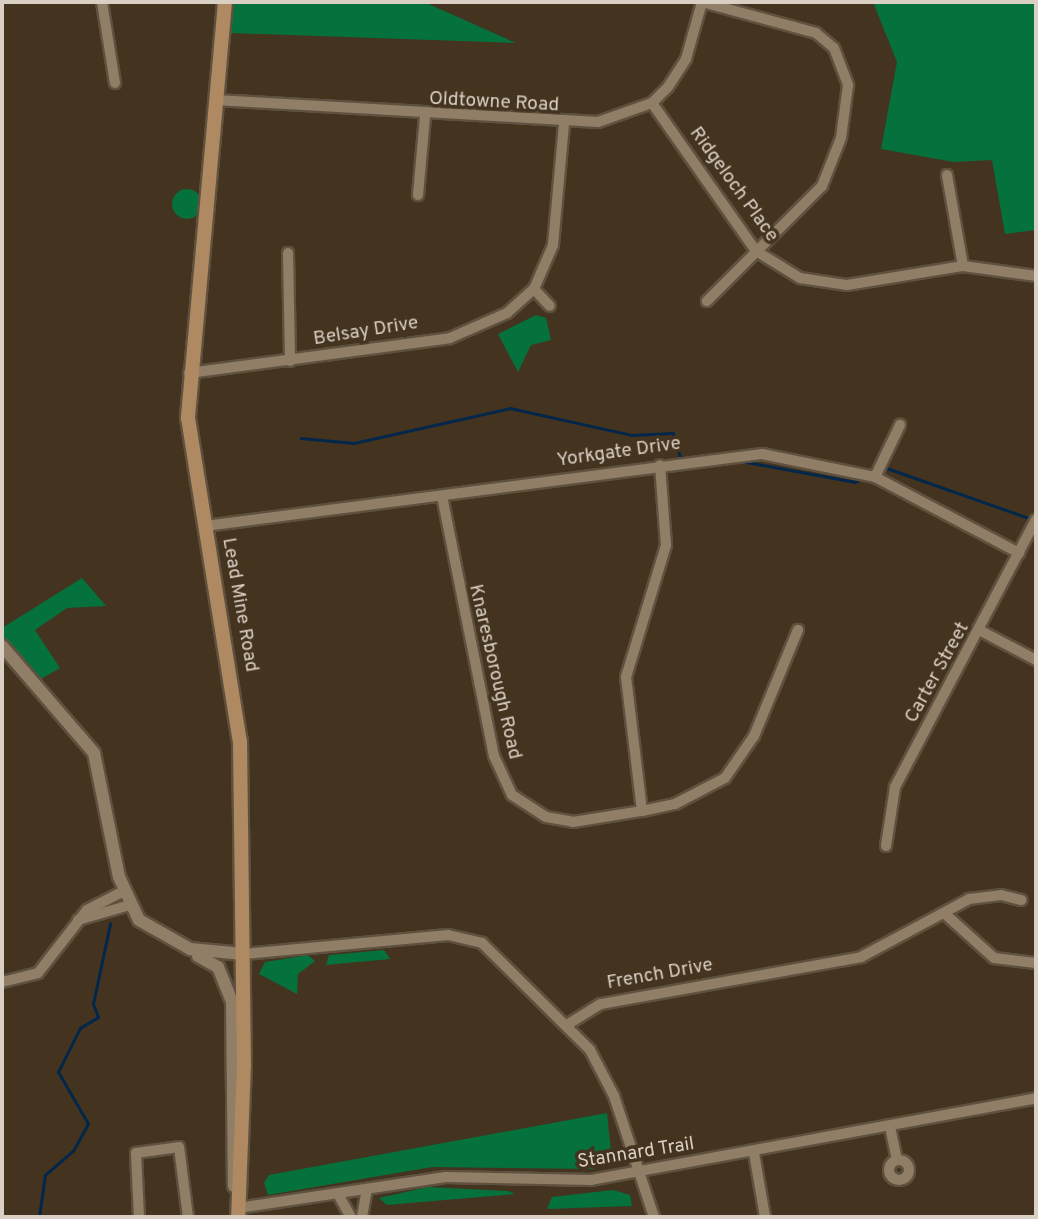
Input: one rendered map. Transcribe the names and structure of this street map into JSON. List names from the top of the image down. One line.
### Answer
{"streets":{"main road":["Lead Mine Road"],"street":["Oldtowne Road","Ridgeloch Place","Belsay Drive","Yorkgate Drive","Knaresborough Road","Carter Street","French Drive","Stannard Trail"]},"crossings":[["Oldtowne Road","Ridgeloch Place"],["Oldtowne Road","Belsay Drive"],["Oldtowne Road","Lead Mine Road"],["Belsay Drive","Lead Mine Road"],["Yorkgate Drive","Lead Mine Road"],["Yorkgate Drive","Knaresborough Road"],["Yorkgate Drive","Carter Street"],["Lead Mine Road","Stannard Trail"]]}
